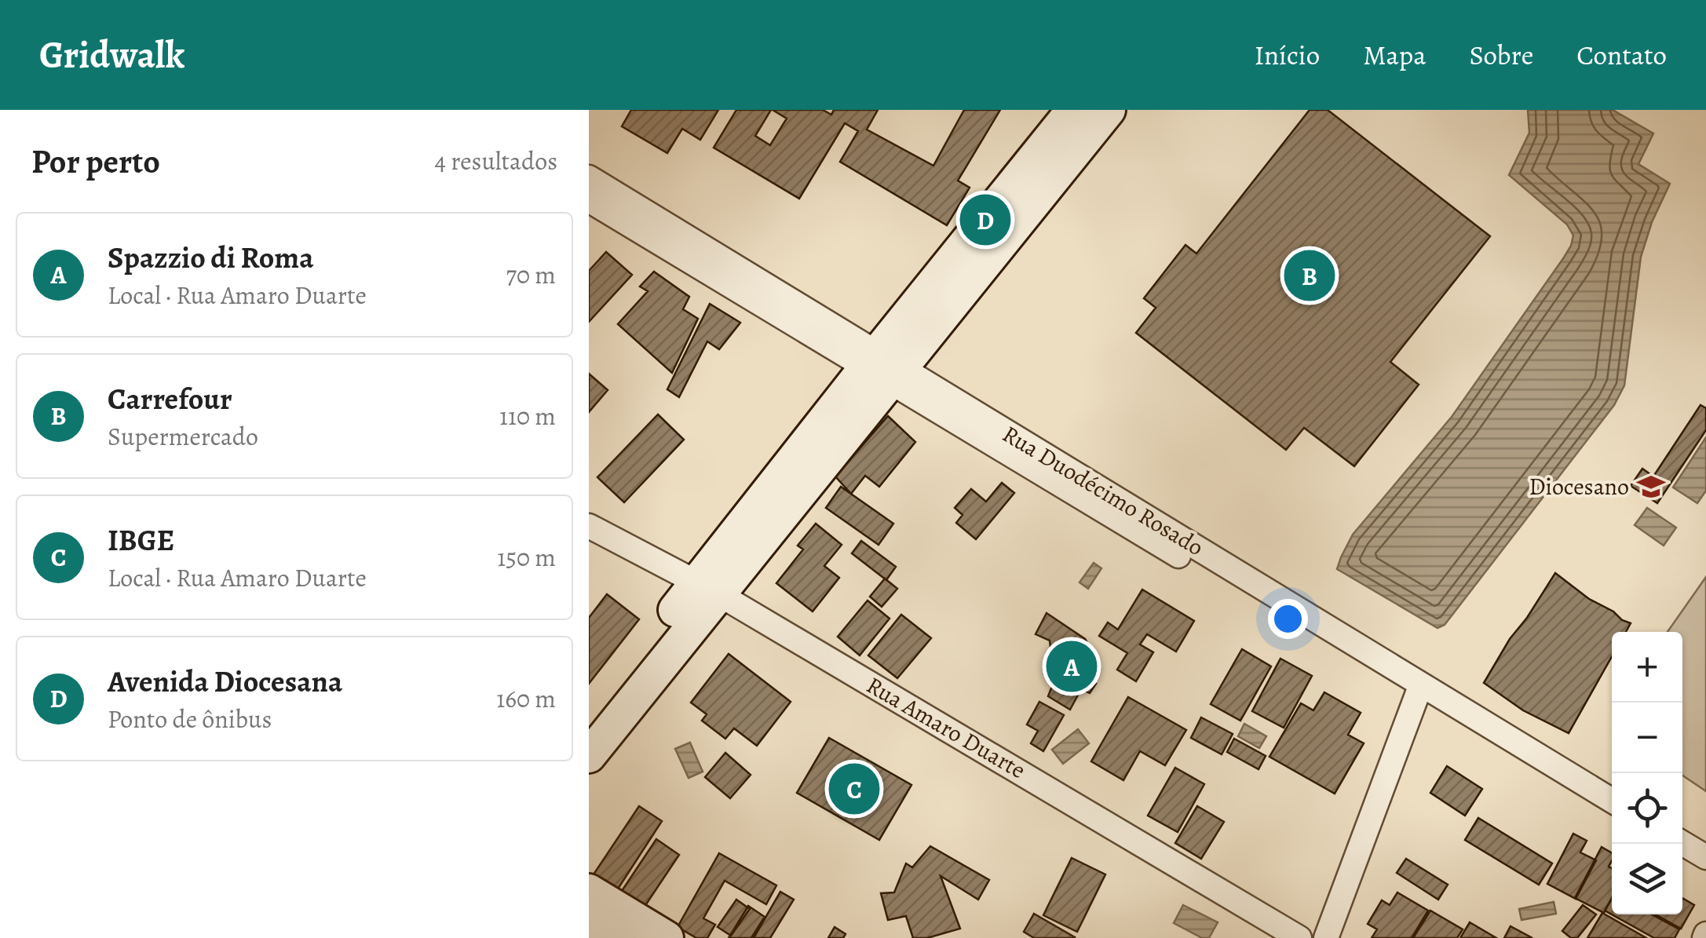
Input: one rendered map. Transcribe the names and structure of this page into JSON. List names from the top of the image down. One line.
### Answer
{"streets":{"street":["Rua Duodécimo Rosado","Rua Amaro Duarte"]},"places":{"school or university":["Diocesano"]},"page":{"header":"Gridwalk","nav":["Início","Mapa","Sobre","Contato"],"heading":["Por perto","4 resultados"],"pins":["D","B","A","C"],"list":[{"mark":"A","name":"Spazzio di Roma","note":"Local · Rua Amaro Duarte","value":"70 m"},{"mark":"B","name":"Carrefour","note":"Supermercado","value":"110 m"},{"mark":"C","name":"IBGE","note":"Local · Rua Amaro Duarte","value":"150 m"},{"mark":"D","name":"Avenida Diocesana","note":"Ponto de ônibus","value":"160 m"}],"map_buttons":["+","−"]}}
